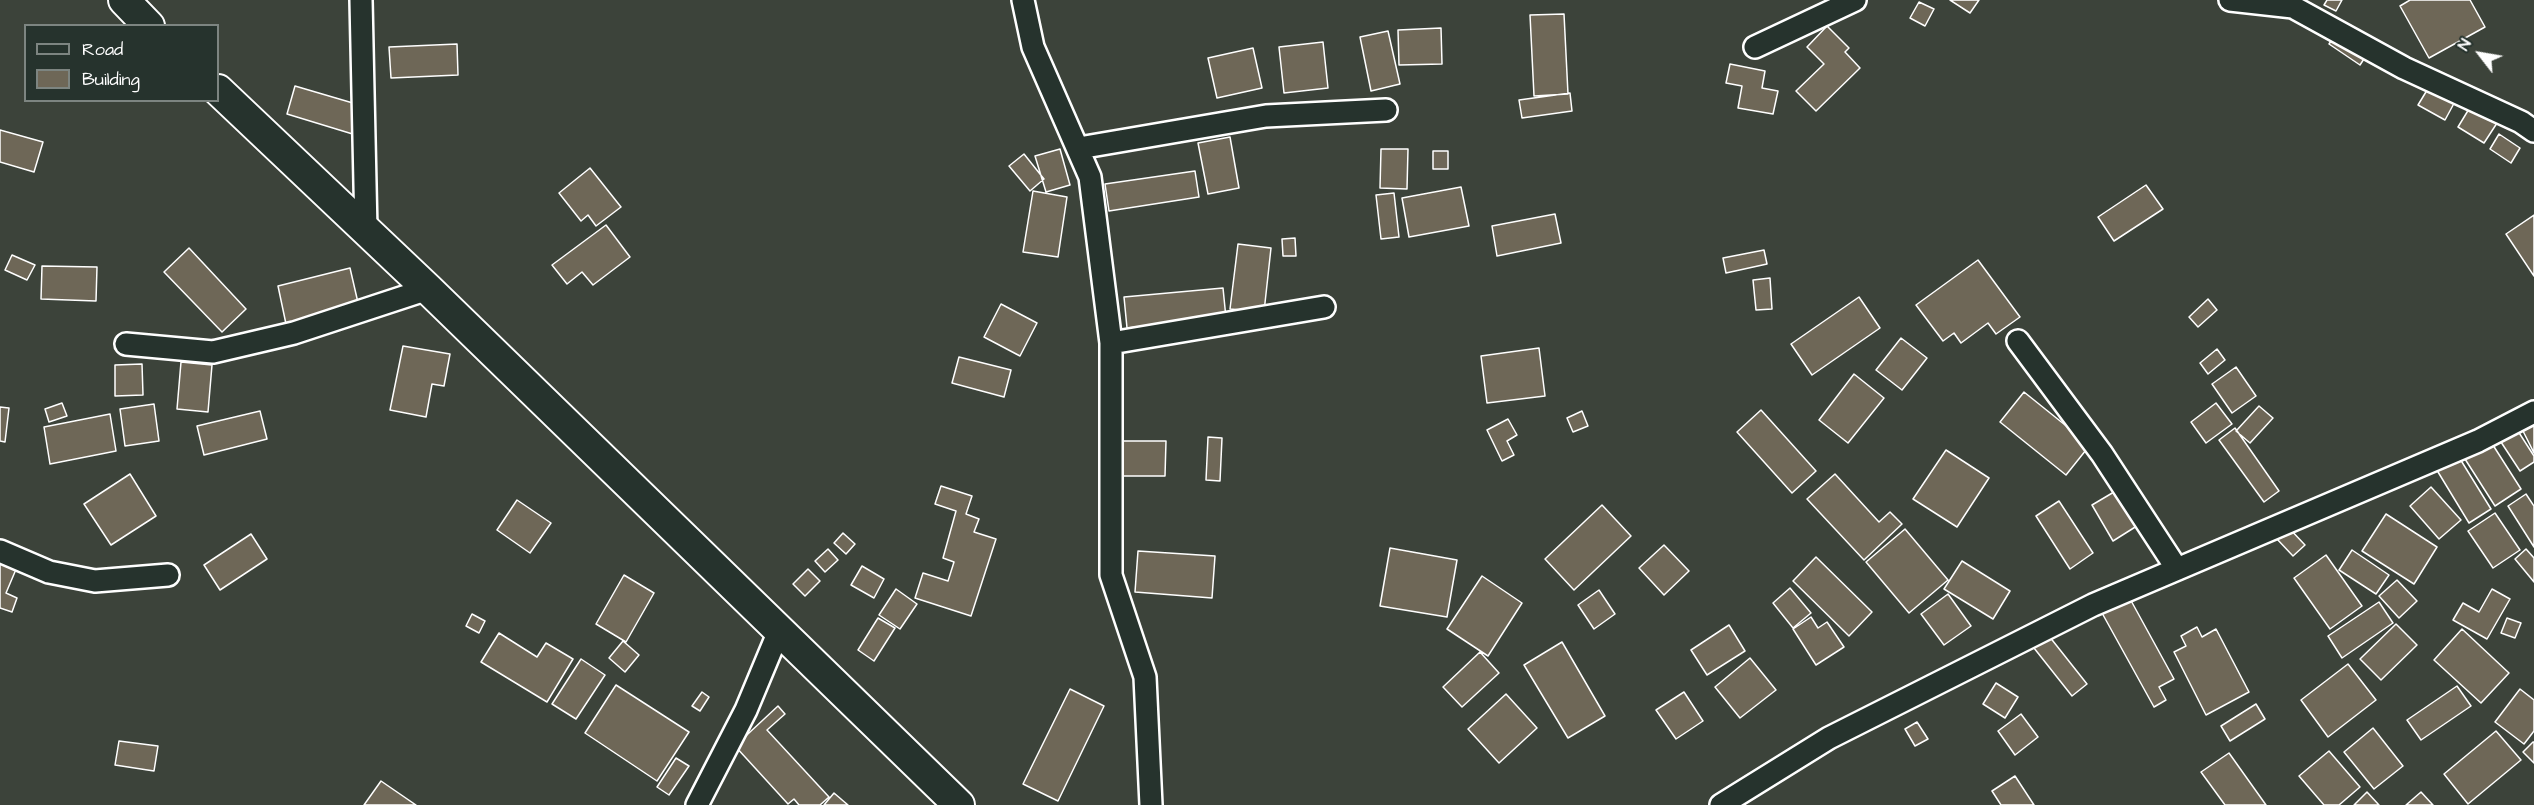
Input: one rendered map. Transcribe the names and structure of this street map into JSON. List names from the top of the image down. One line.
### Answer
{"legend":["Road","Building"],"north":"top left"}
